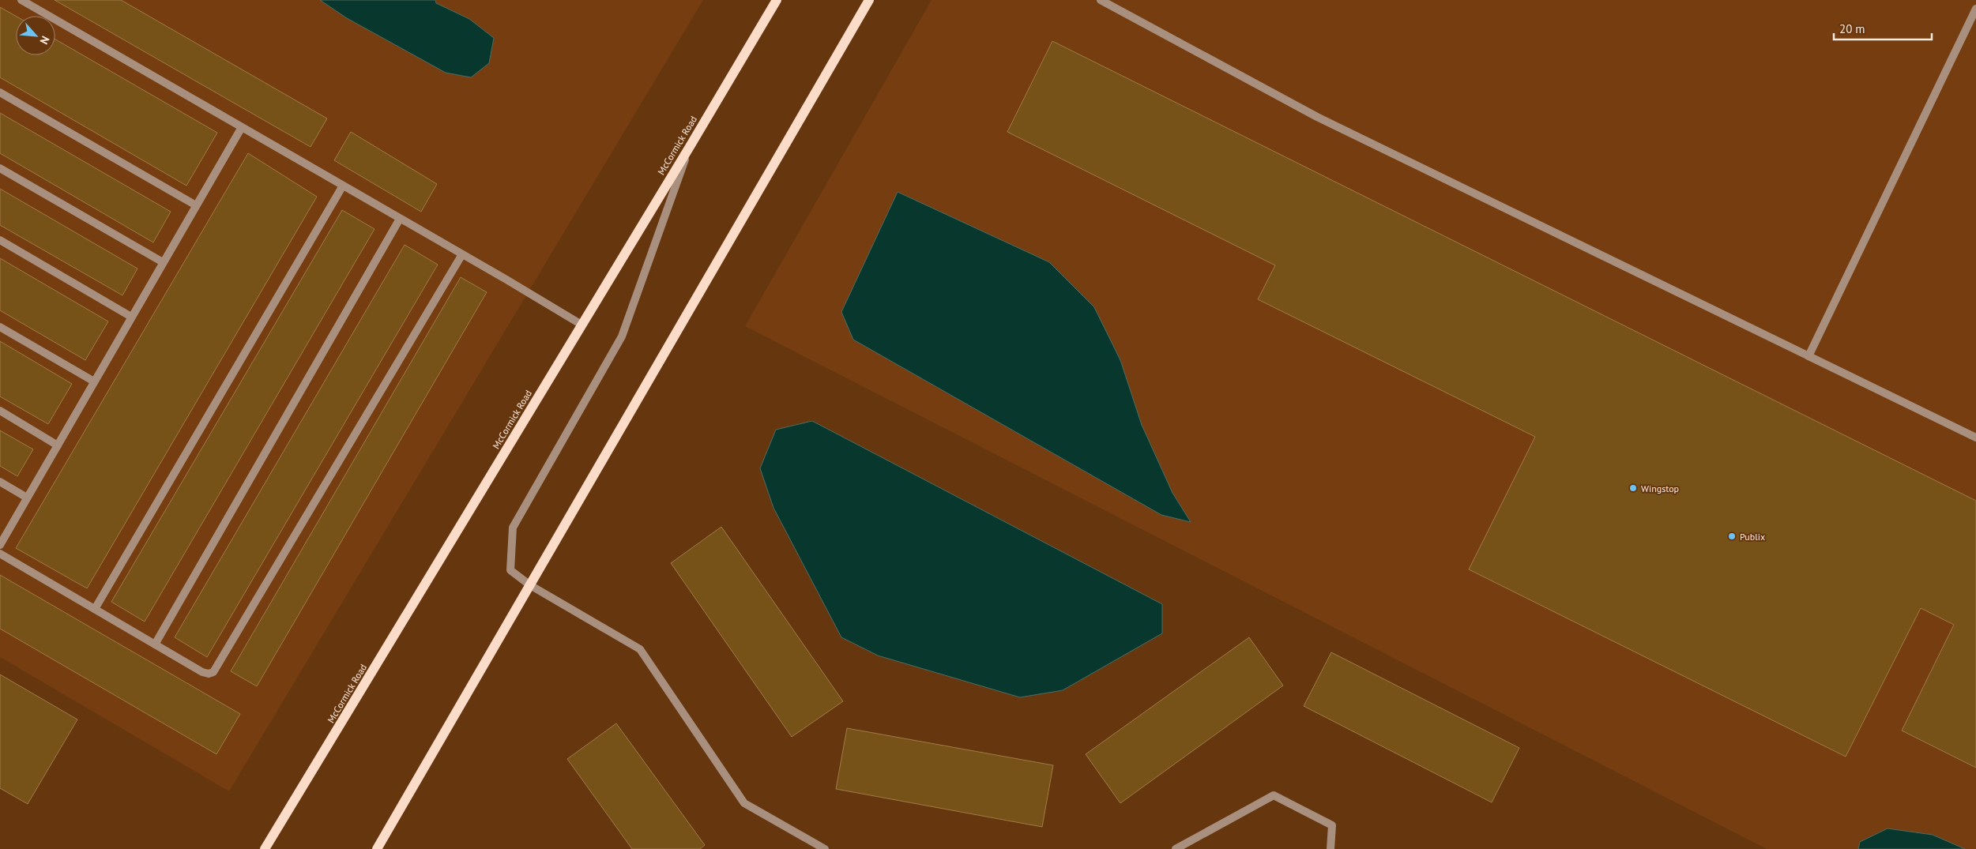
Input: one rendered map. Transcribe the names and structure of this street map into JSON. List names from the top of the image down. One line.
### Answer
{"streets":{"main road":["McCormick Road"]},"places":["Wingstop","Publix"],"scale_bar":"20 m","north":"bottom right"}
